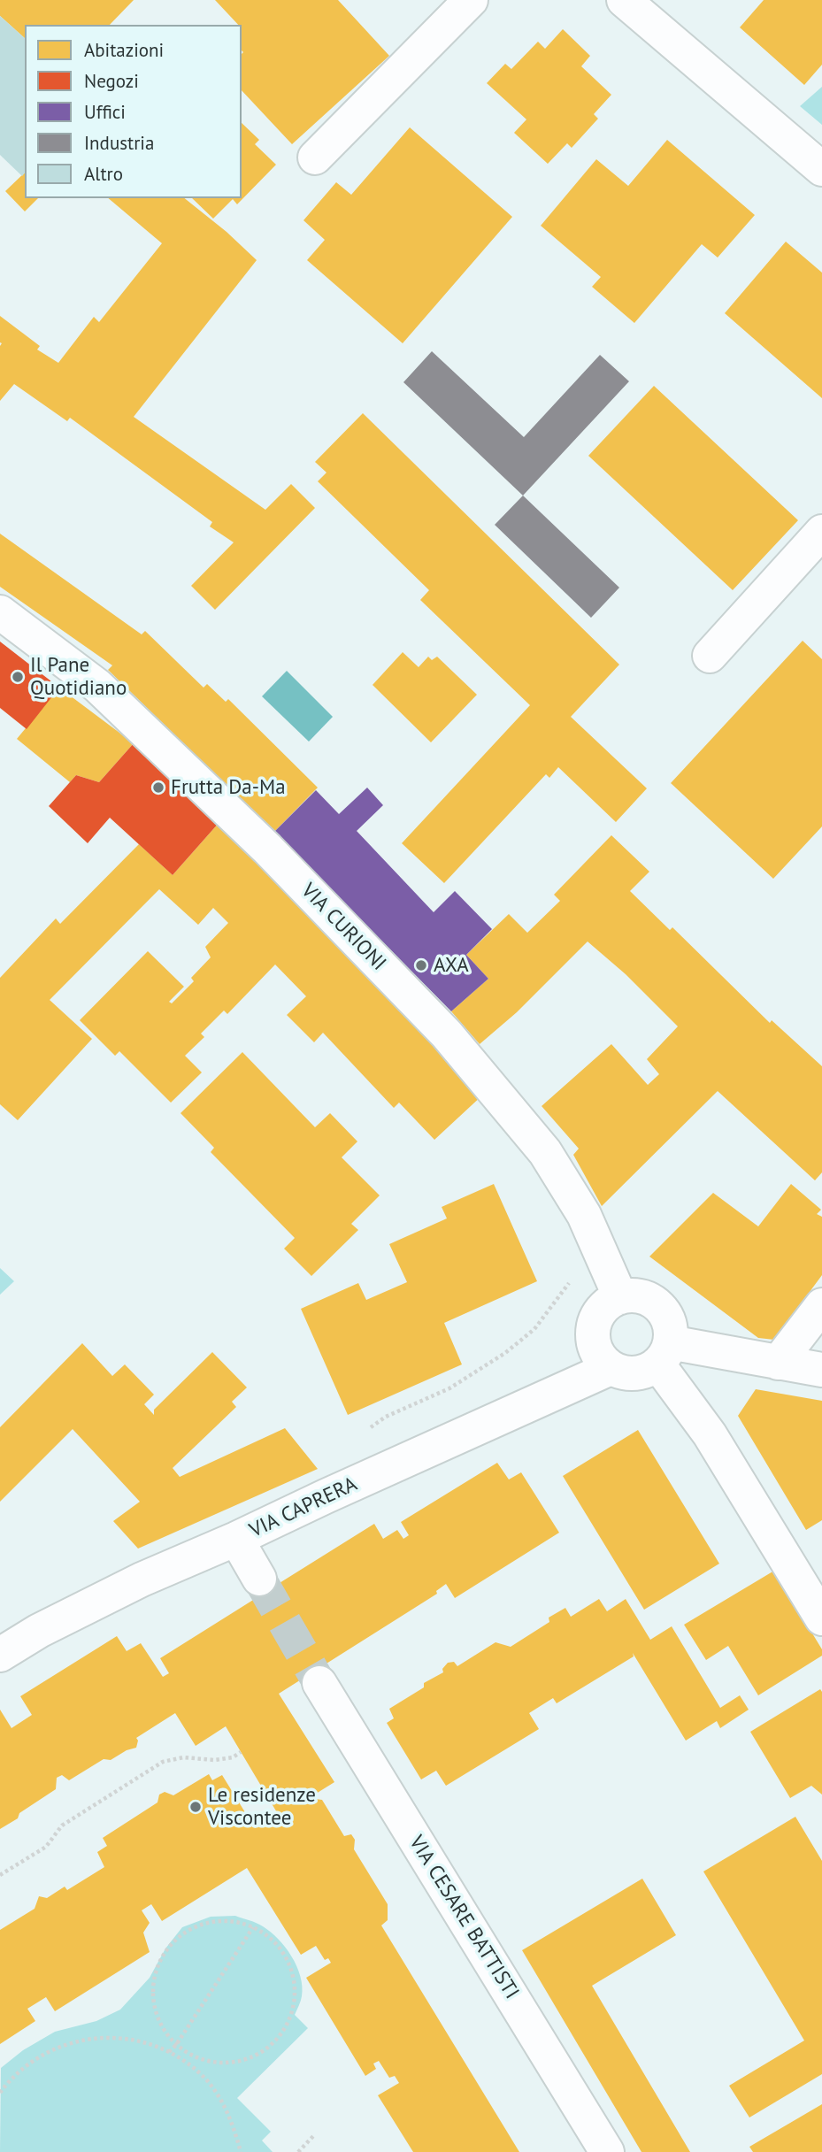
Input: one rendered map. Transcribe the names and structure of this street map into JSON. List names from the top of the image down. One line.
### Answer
{"streets":{"street":["VIA CURIONI","VIA CAPRERA","VIA CESARE BATTISTI"]},"crossings":[["VIA CURIONI","VIA CAPRERA"]],"places":["Il Pane Quotidiano","Frutta Da-Ma","AXA","Le residenze Viscontee"],"legend":["Abitazioni","Negozi","Uffici","Industria","Altro"]}
